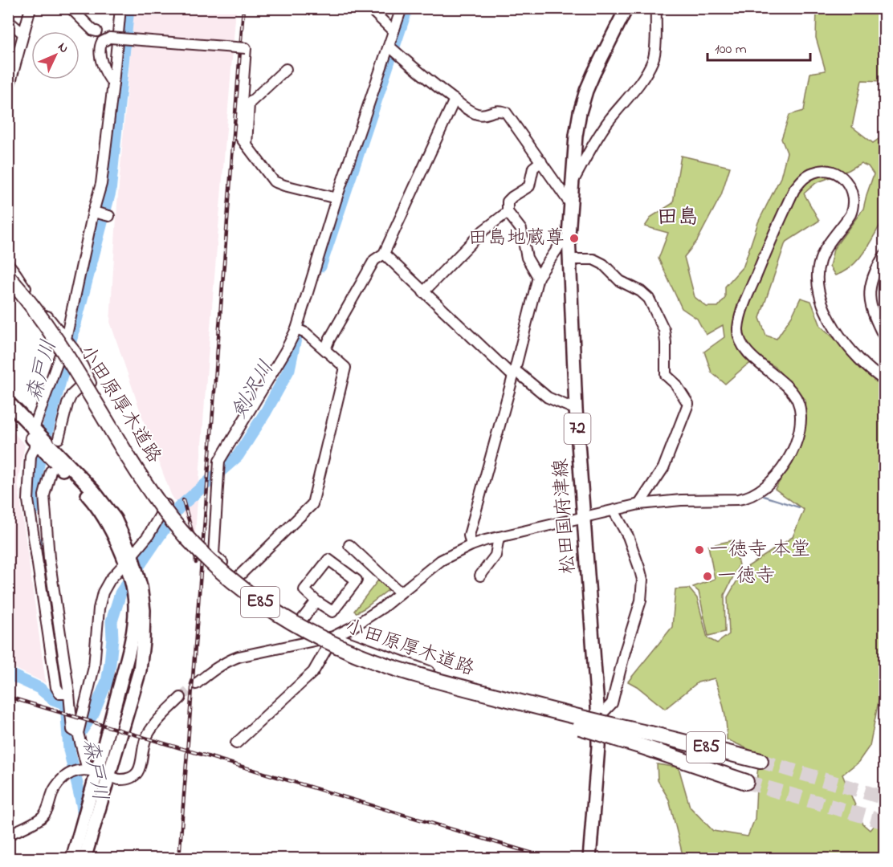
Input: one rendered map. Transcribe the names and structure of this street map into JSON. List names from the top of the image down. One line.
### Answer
{"streets":{"highway":["小田原厚木道路","E85"],"main road":["72","松田国府津線"]},"districts":["田島"],"water":["森戸川","剣沢川"],"places":["田島地蔵尊","一徳寺 本堂","一徳寺"],"scale_bar":"100 m","north":"top right"}
